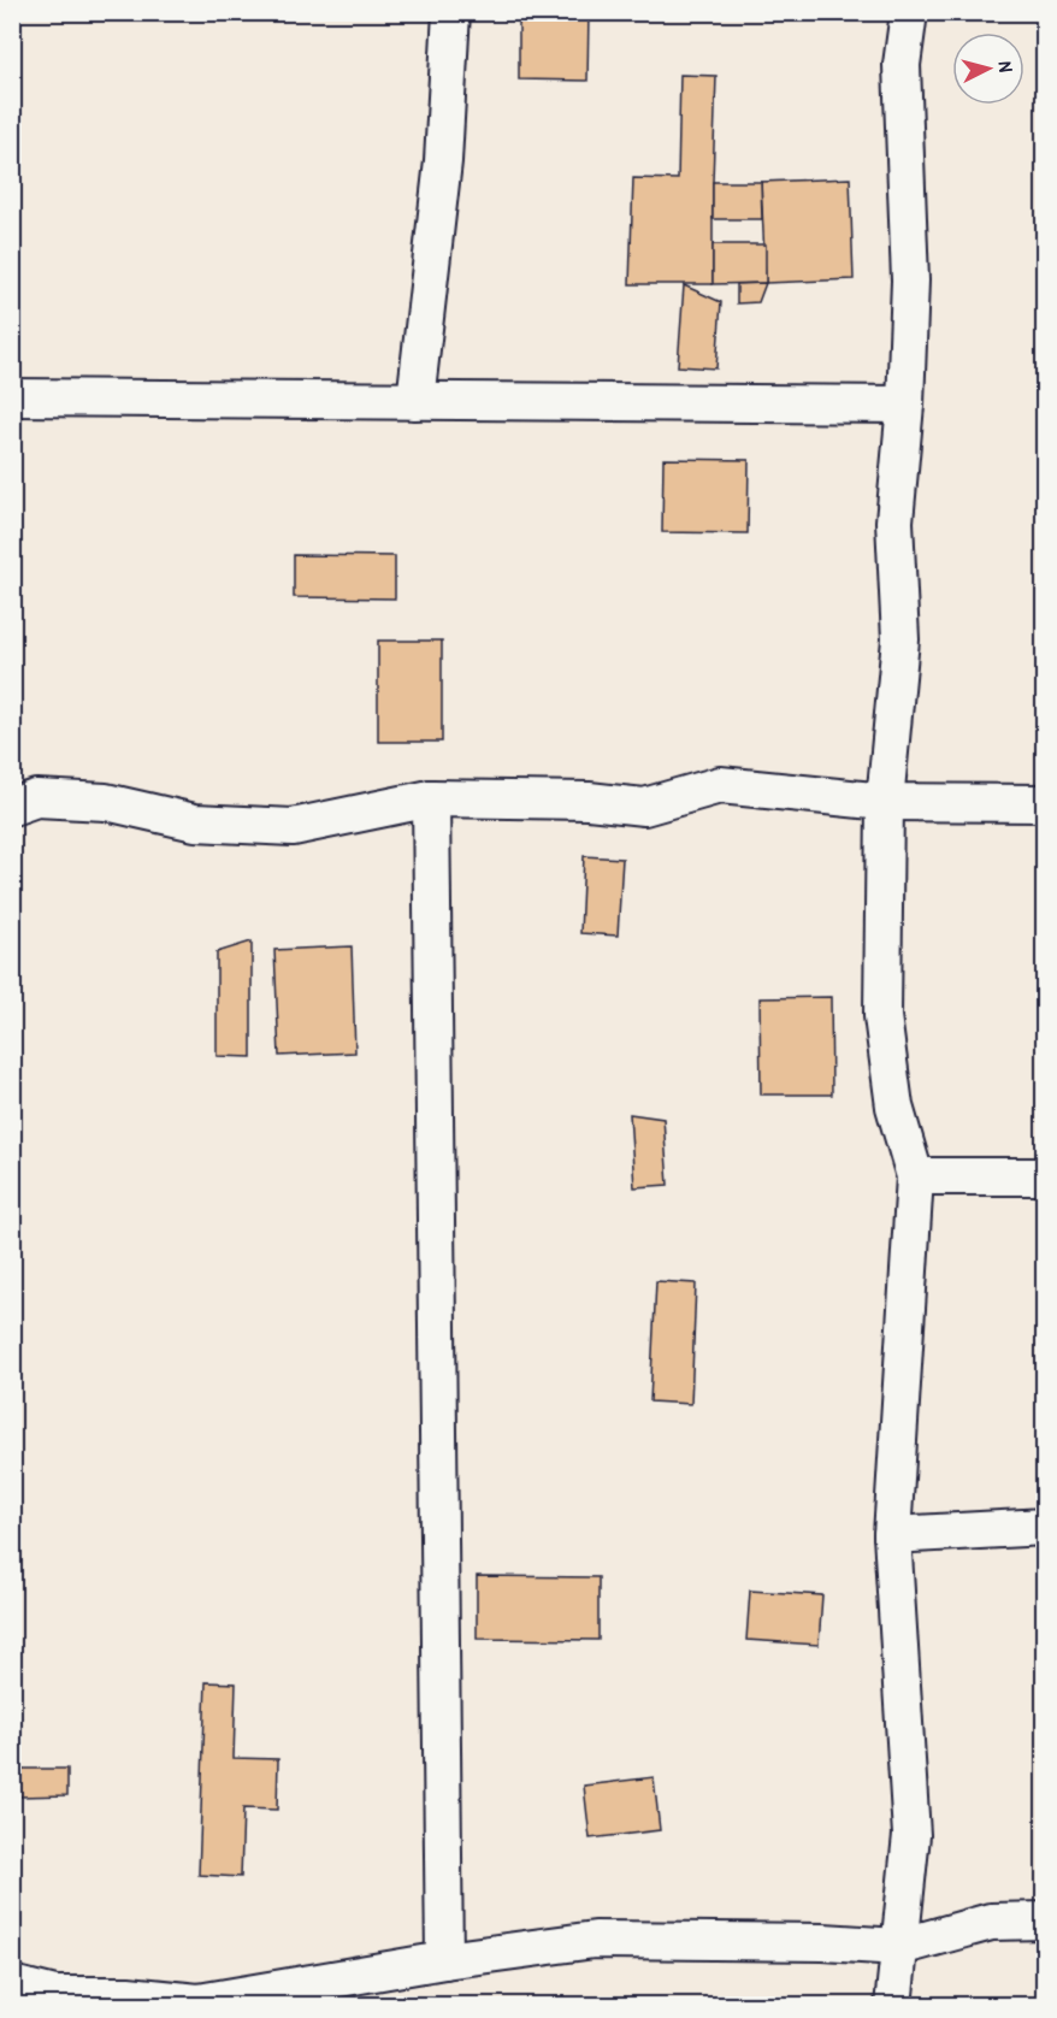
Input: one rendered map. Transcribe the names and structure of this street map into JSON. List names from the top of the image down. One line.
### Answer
{"north":"right"}
